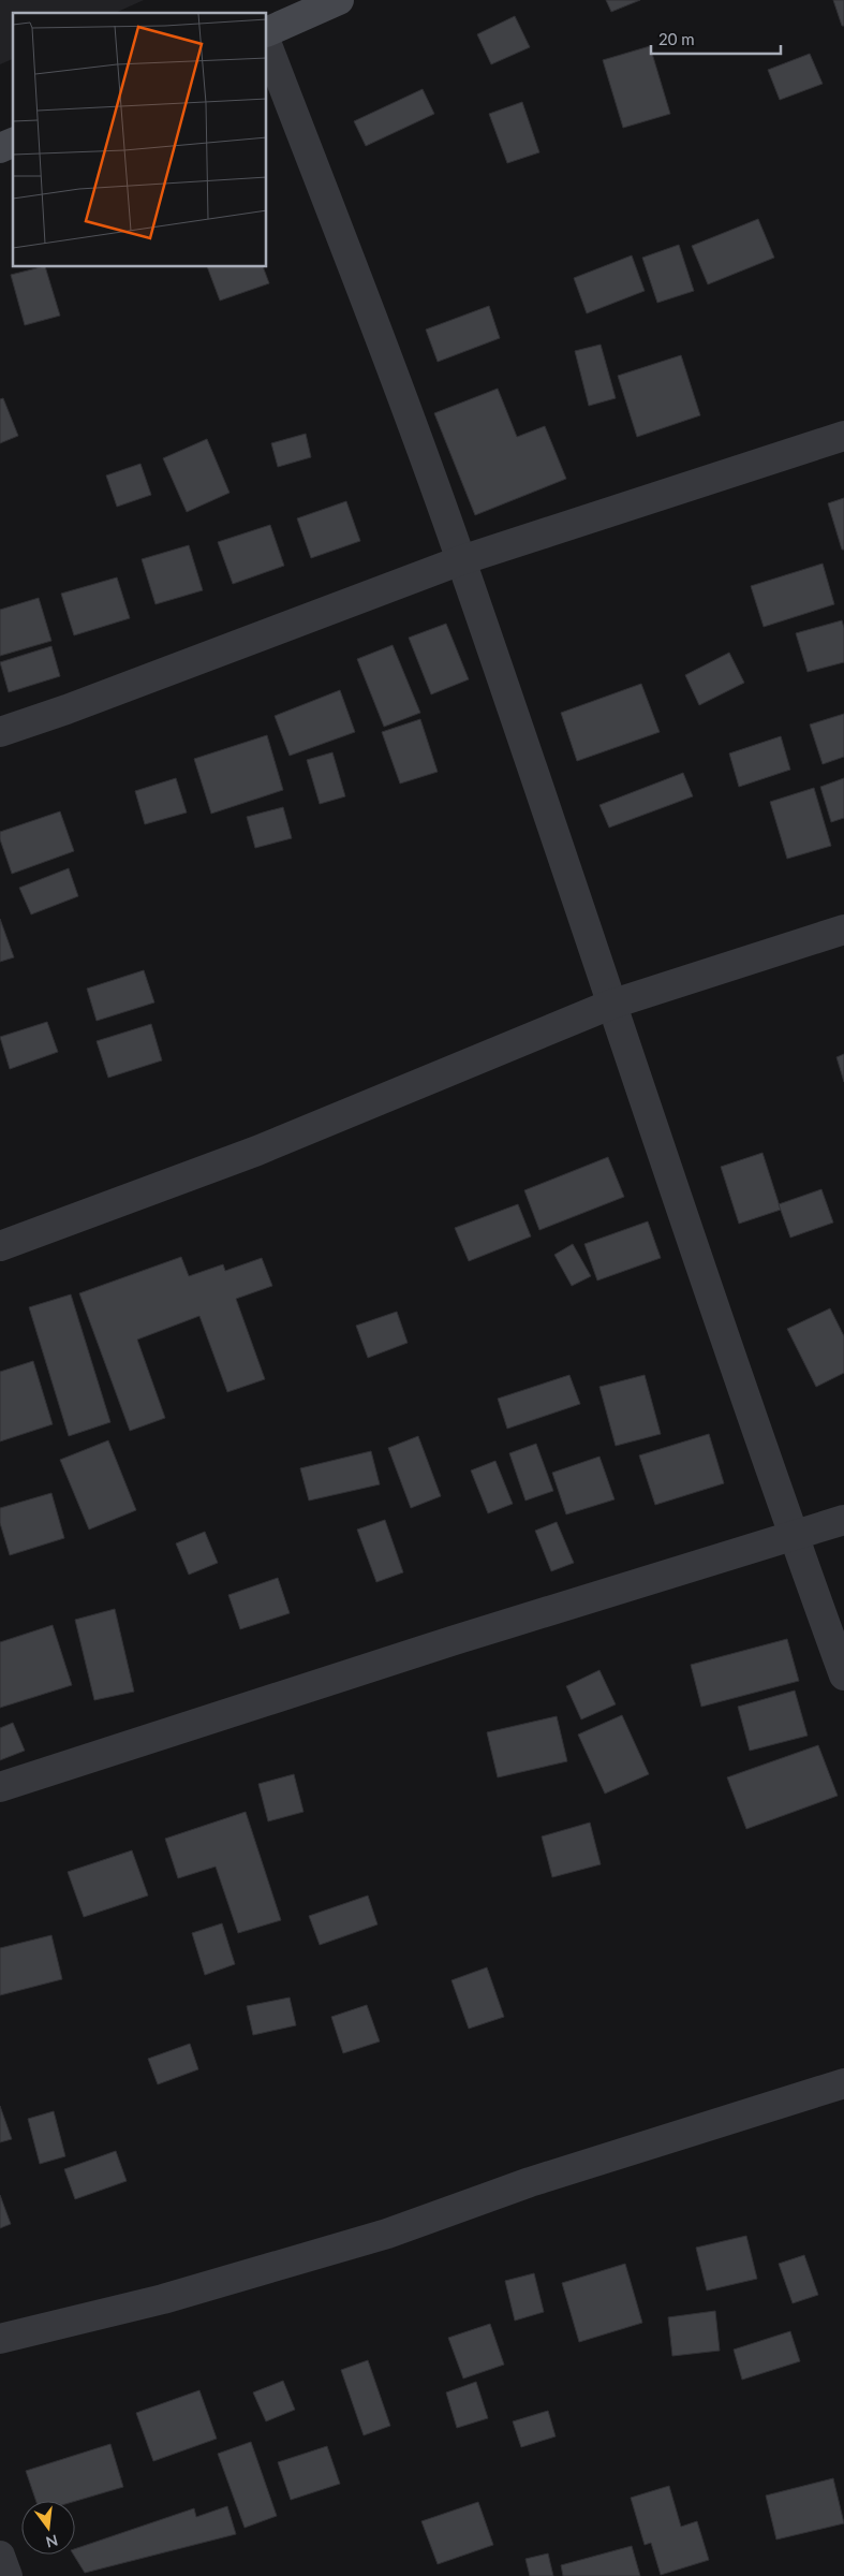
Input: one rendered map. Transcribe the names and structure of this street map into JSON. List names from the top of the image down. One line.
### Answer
{"scale_bar":"20 m","north":"bottom"}
